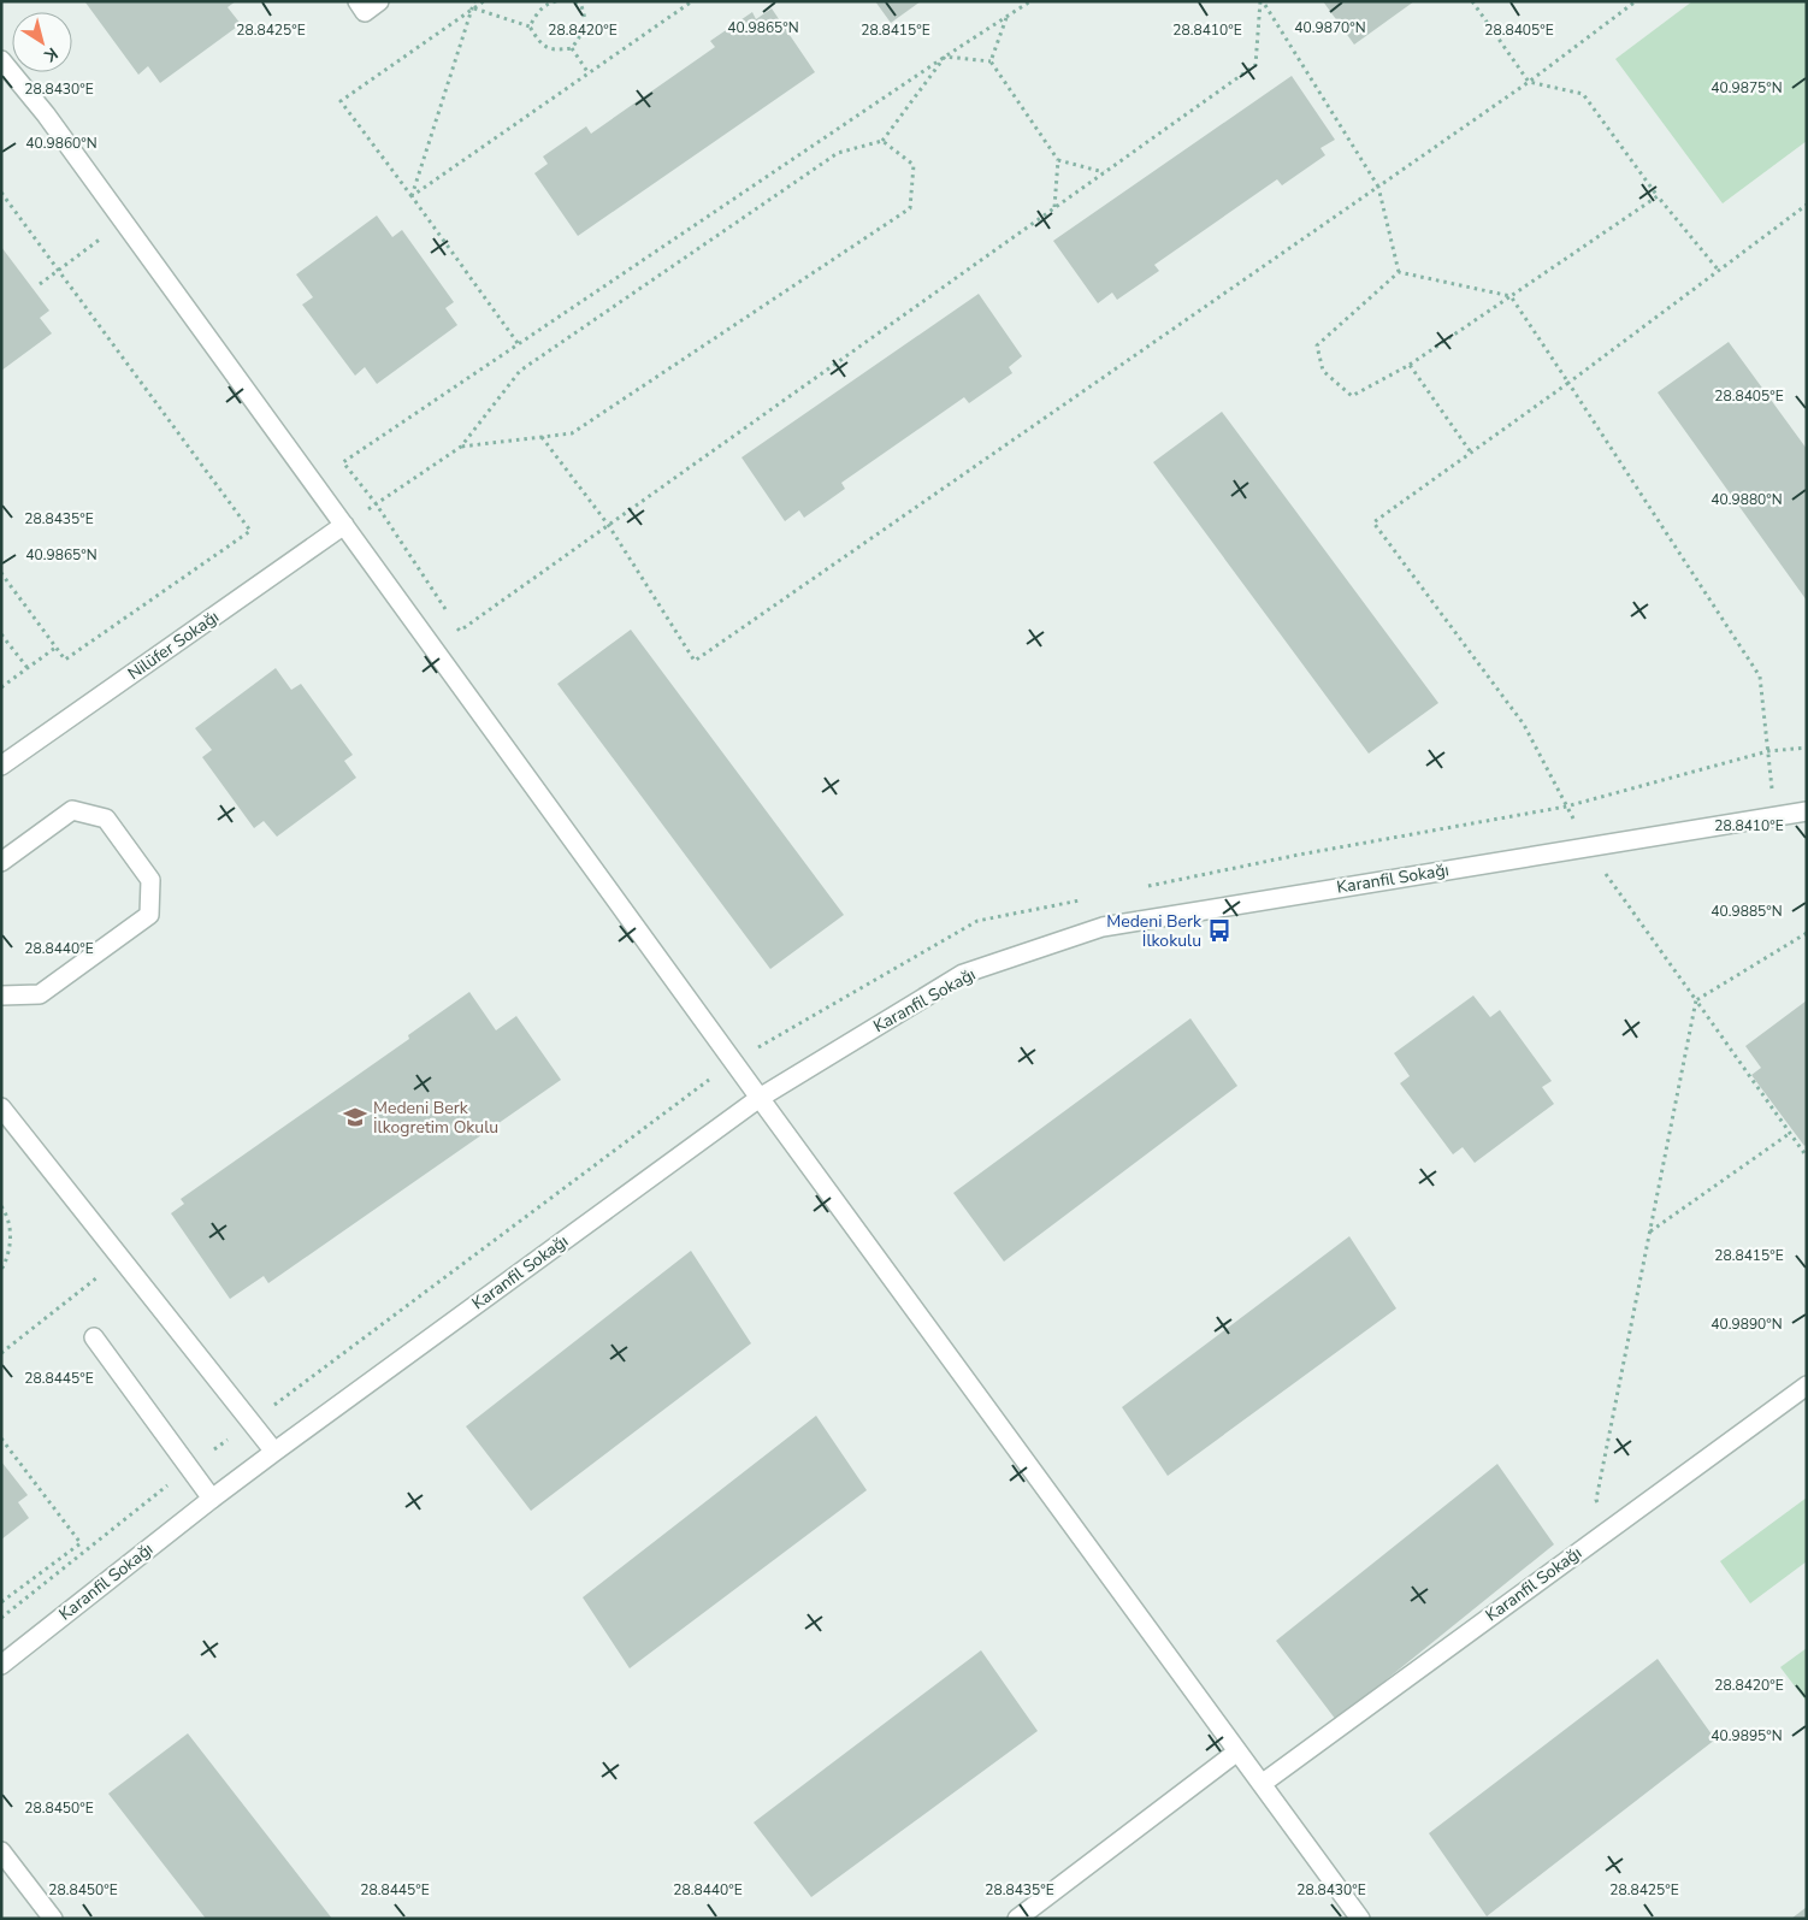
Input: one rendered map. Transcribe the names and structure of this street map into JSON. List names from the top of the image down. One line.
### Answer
{"streets":{"street":["Nilüfer Sokağı","Karanfil Sokağı"]},"places":{"bus stop":["Medeni Berk İlkokulu"],"school or university":["Medeni Berk İlkogretim Okulu"]},"north":"bottom right","coordinates":["40.9865°N","40.9870°N","28.8425°E","28.8420°E","28.8415°E","28.8410°E","28.8405°E","40.9875°N","28.8430°E","40.9860°N","40.9880°N","28.8435°E","40.9885°N","28.8440°E","40.9890°N","28.8445°E","40.9895°N","28.8450°E"]}
